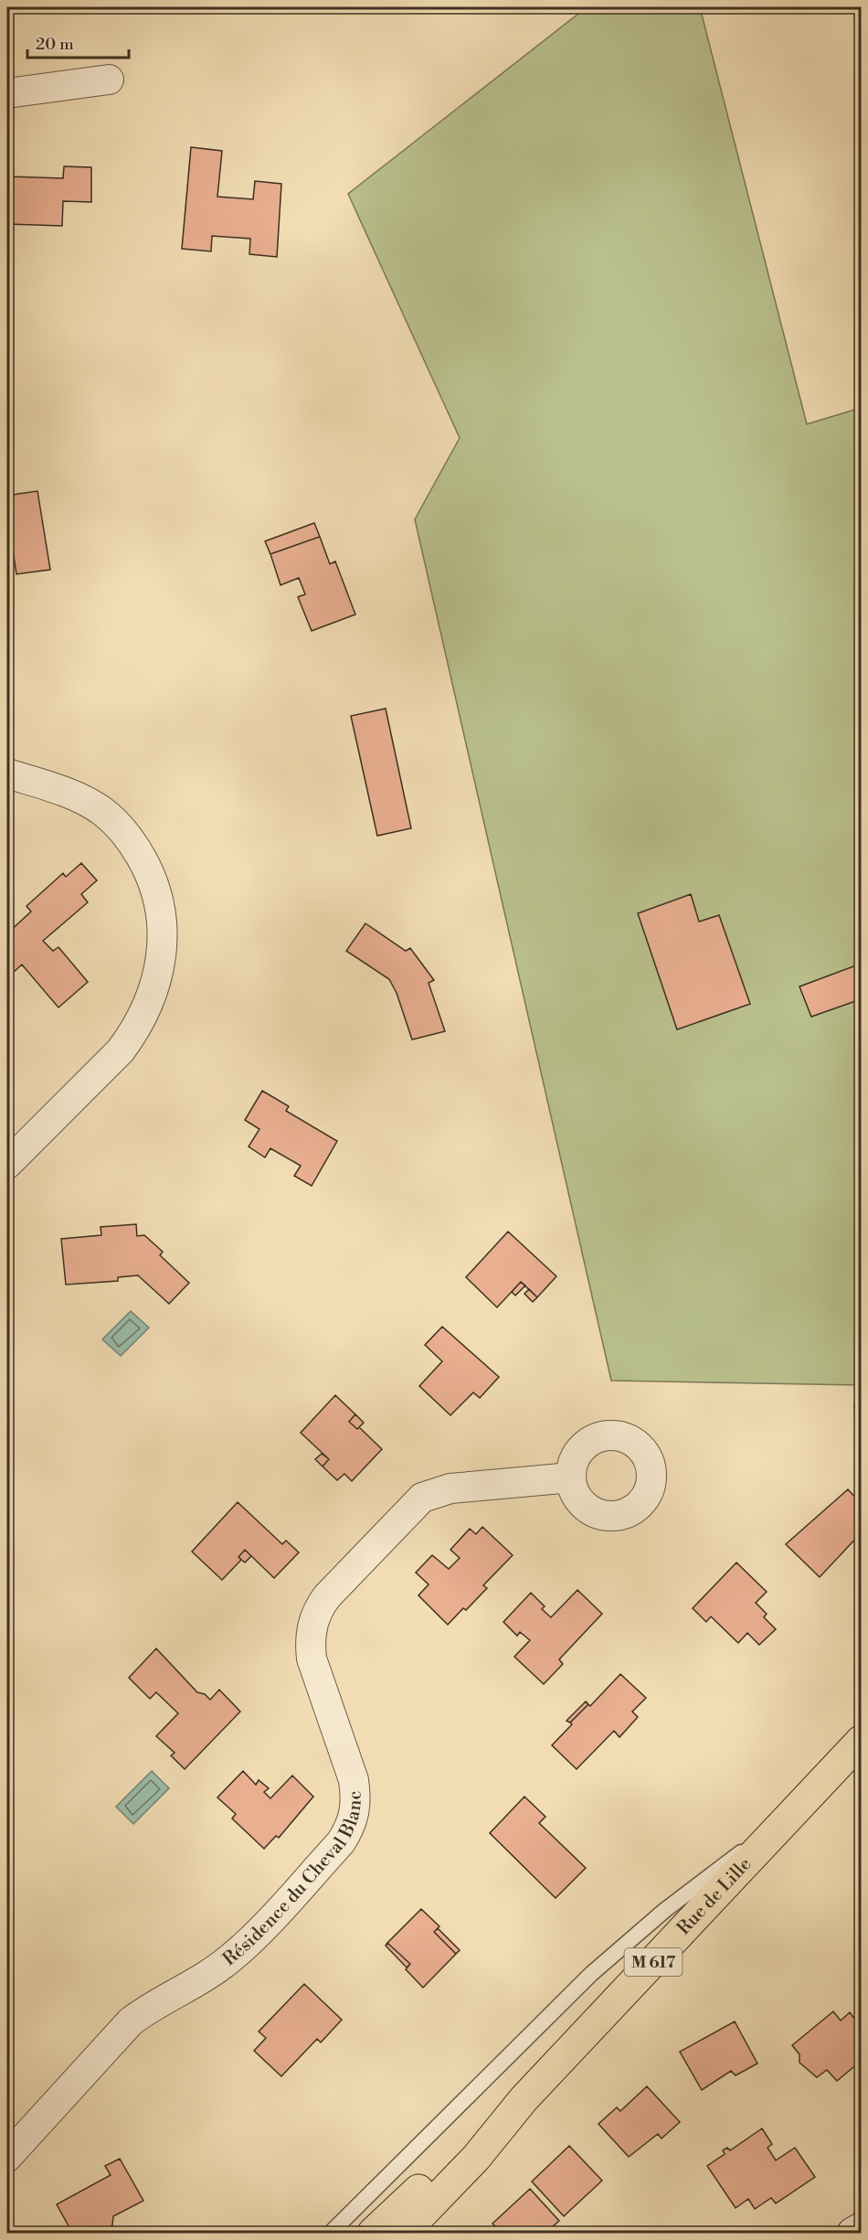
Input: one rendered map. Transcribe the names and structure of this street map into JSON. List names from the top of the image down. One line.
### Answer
{"streets":{"main road":["Rue de Lille","M 617"],"street":["Résidence du Cheval Blanc"]},"scale_bar":"20 m"}
